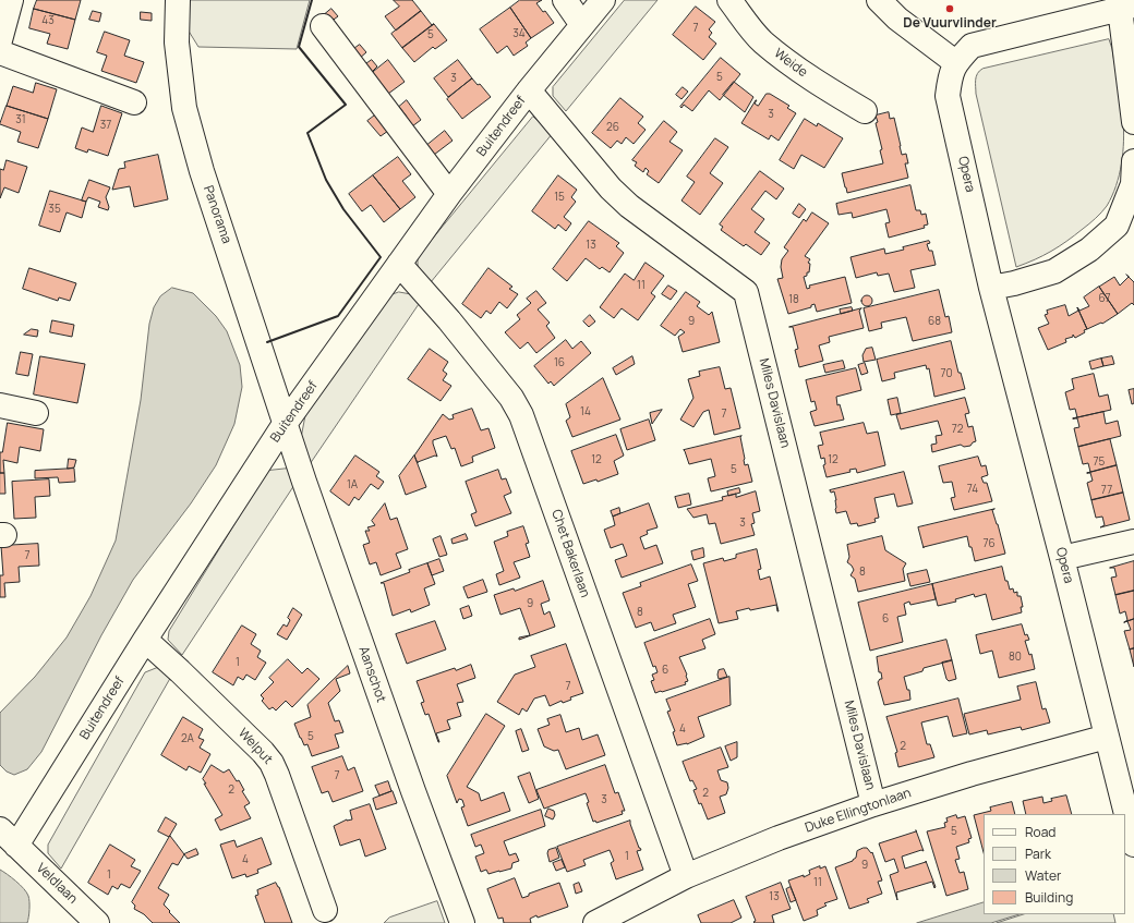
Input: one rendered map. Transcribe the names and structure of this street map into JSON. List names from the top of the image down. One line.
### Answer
{"streets":{"street":["Weide","Buitendreef","Opera","Panorama","Miles Davislaan","Chet Bakerlaan","Aanschot","Welput","Duke Ellingtonlaan","Veldlaan"]},"crossings":[["Buitendreef","Panorama"],["Buitendreef","Miles Davislaan"],["Buitendreef","Chet Bakerlaan"],["Buitendreef","Aanschot"],["Buitendreef","Welput"],["Buitendreef","Veldlaan"],["Opera","Duke Ellingtonlaan"],["Panorama","Aanschot"],["Miles Davislaan","Duke Ellingtonlaan"],["Chet Bakerlaan","Duke Ellingtonlaan"]],"places":["De Vuurvlinder"],"house_numbers":["43","7","34","5","5","3","3","31","37","26","15","35","13","11","67","18","9","68","16","70","14","7","72","12","12","75","5","1A","74","77","3","76","7","8","9","8","6","80","1","6","7","4","5","2A","2","7","2","2","3","5","1","4","9","1","11","13"],"legend":["Road","Park","Water","Building"]}
